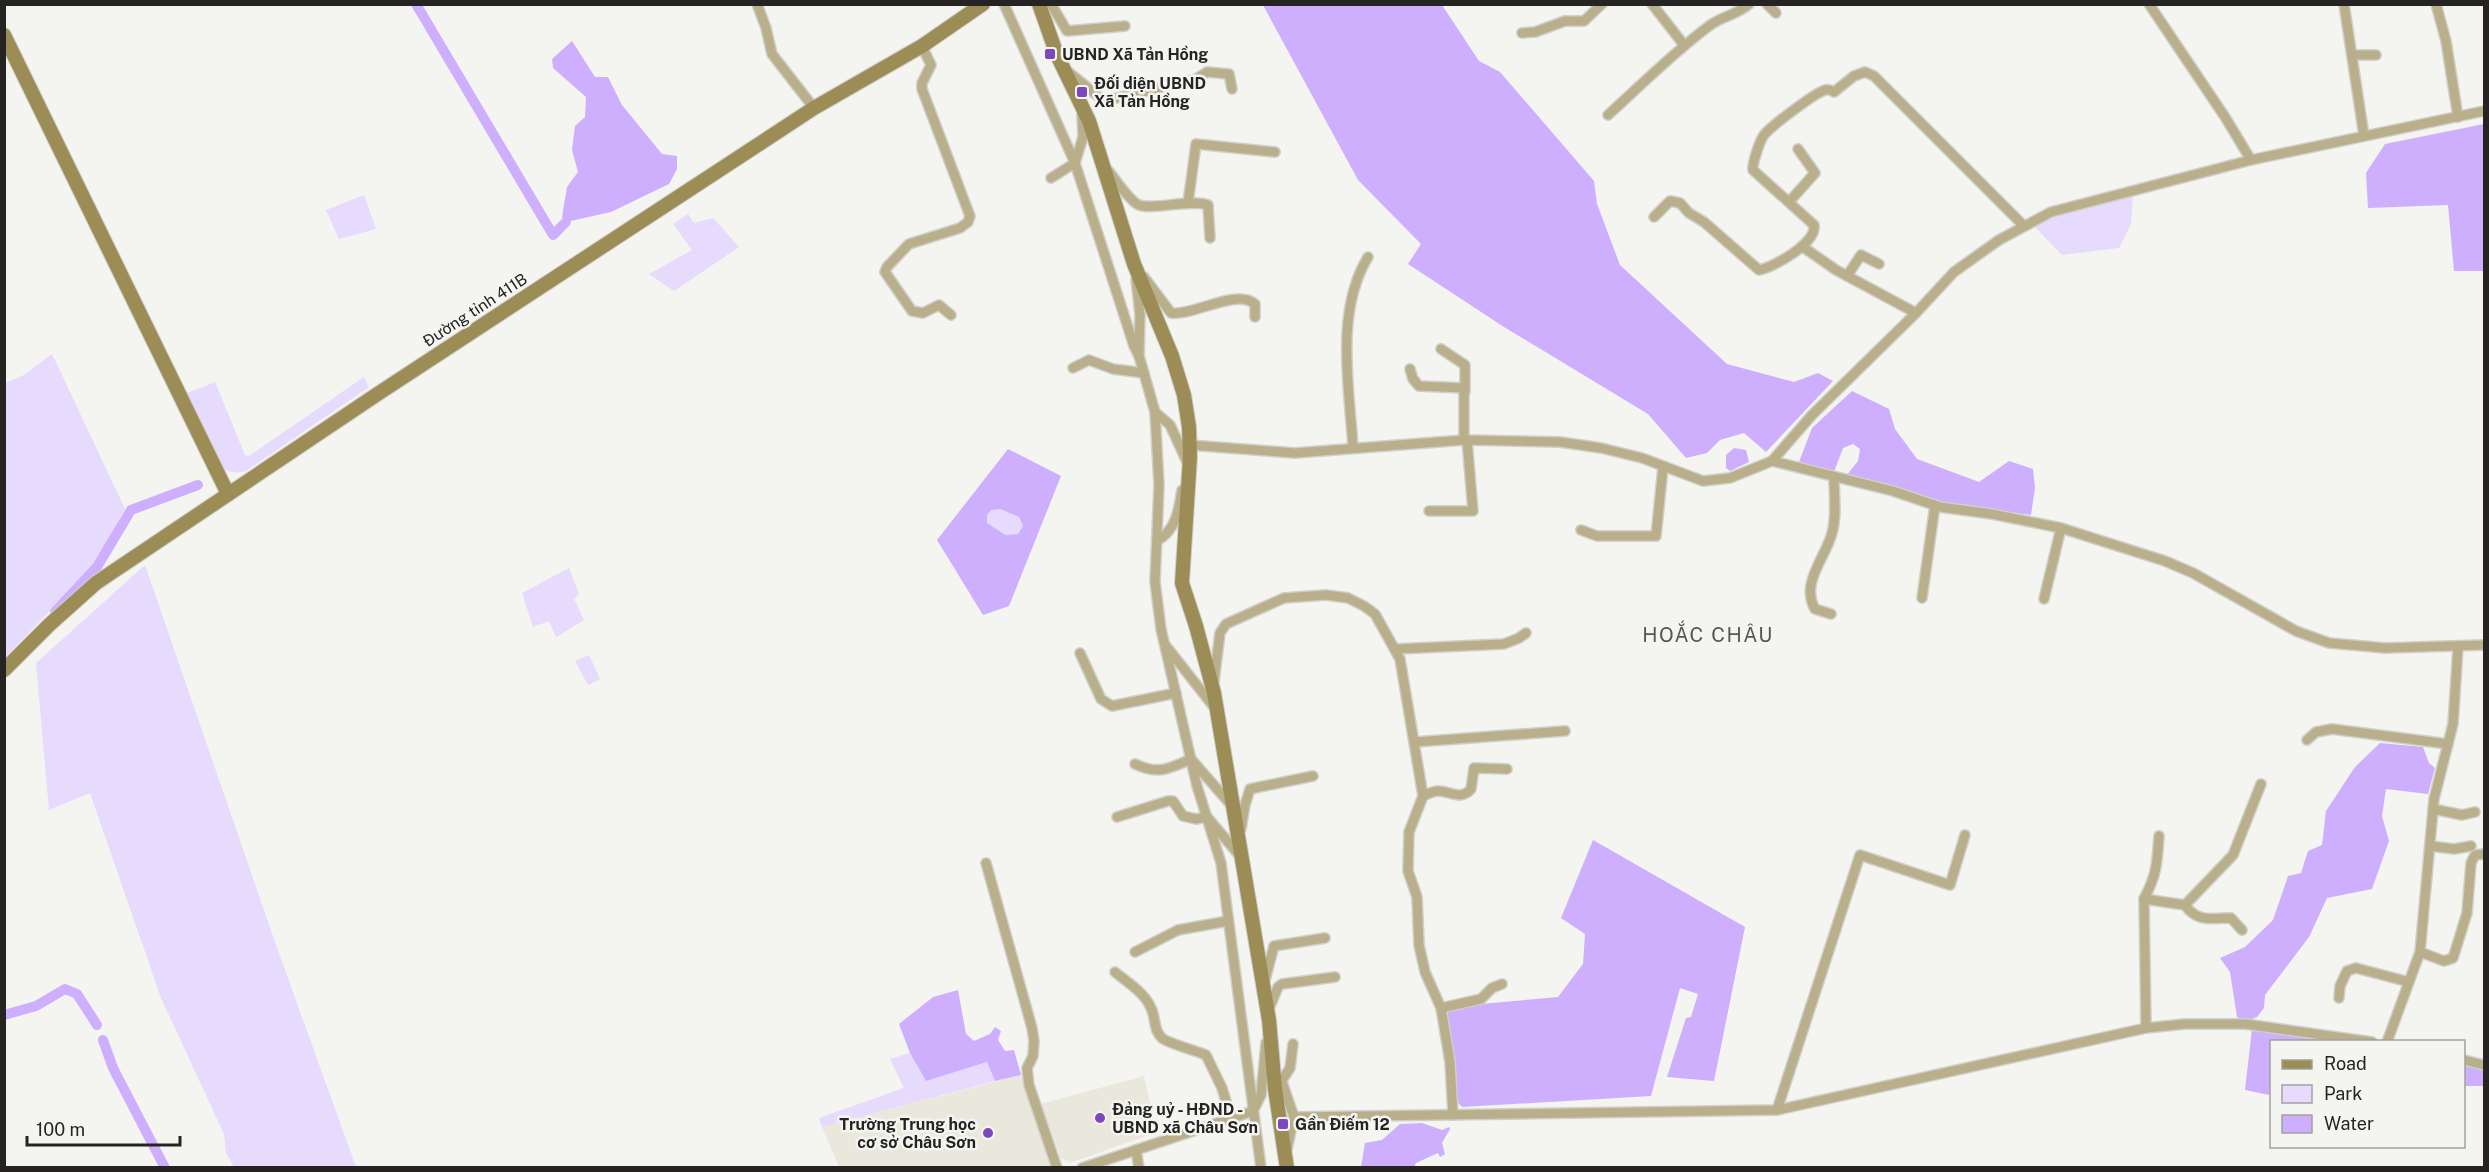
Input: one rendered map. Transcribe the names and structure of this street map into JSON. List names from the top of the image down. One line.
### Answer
{"streets":{"main road":["Đường tỉnh 411B"]},"districts":["HOẮC CHÂU"],"places":{"transit":["UBND Xã Tản Hồng","Đối diện UBND Xã Tản Hồng","Gần Điếm 12"],"other":["Đảng uỷ - HĐND - UBND xã Châu Sơn","Trường Trung học cơ sở Châu Sơn"]},"legend":["Road","Park","Water"],"scale_bar":"100 m"}
